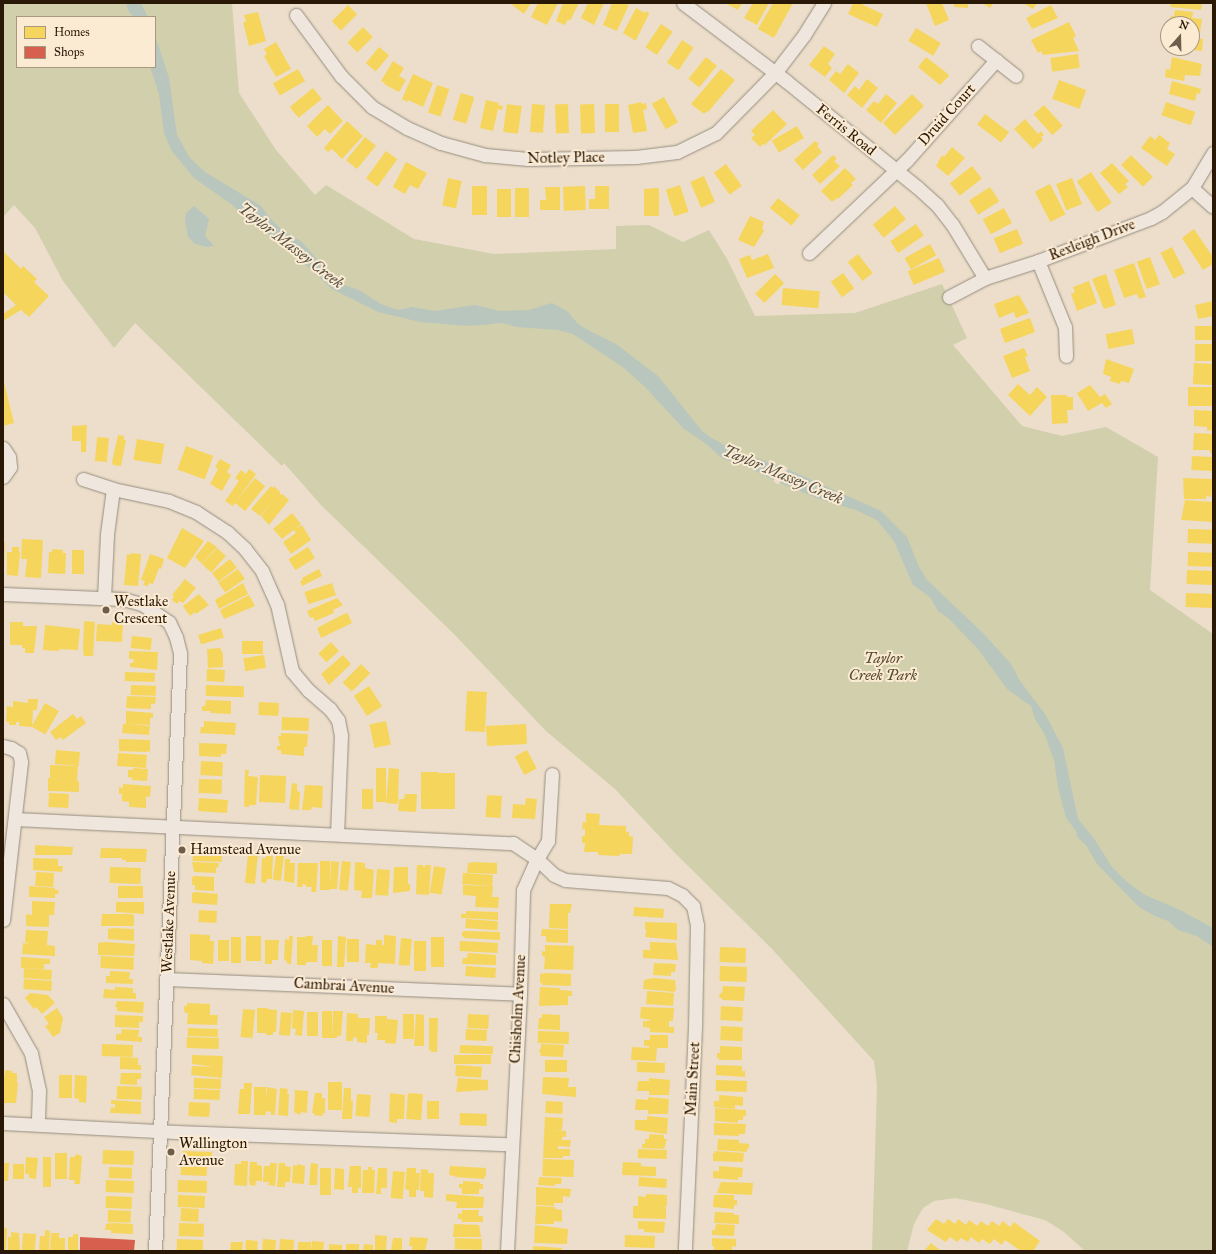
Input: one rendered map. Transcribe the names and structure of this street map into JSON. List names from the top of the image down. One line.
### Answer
{"streets":{"street":["Druid Court","Ferris Road","Notley Place","Rexleigh Drive","Westlake Avenue","Cambrai Avenue","Chisholm Avenue","Main Street"]},"crossings":[["Druid Court","Ferris Road"],["Ferris Road","Notley Place"],["Ferris Road","Rexleigh Drive"],["Westlake Avenue","Cambrai Avenue"],["Cambrai Avenue","Chisholm Avenue"],["Chisholm Avenue","Main Street"]],"water":["Taylor Massey Creek"],"parks":["Taylor Creek Park"],"places":["Westlake Crescent","Hamstead Avenue","Wallington Avenue"],"legend":["Homes","Shops"],"north":"top"}
